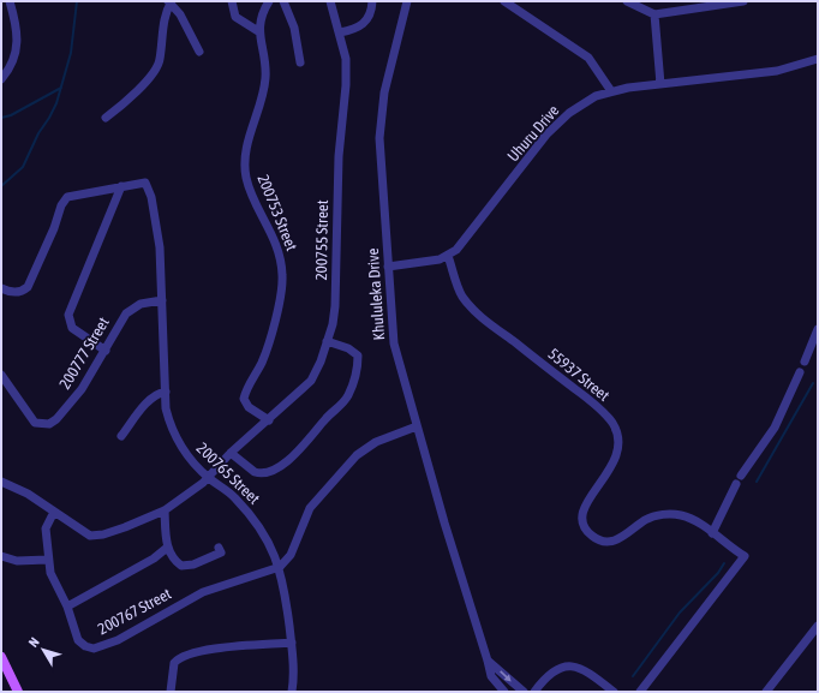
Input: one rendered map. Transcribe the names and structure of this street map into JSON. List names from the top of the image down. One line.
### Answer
{"streets":{"street":["Uhuru Drive","200753 Street","200755 Street","Khululeka Drive","200777 Street","55937 Street","200765 Street","200767 Street"]},"crossings":[["Uhuru Drive","55937 Street"],["200753 Street","200755 Street"],["200755 Street","200765 Street"],["200755 Street","200767 Street"],["200777 Street","200765 Street"],["200765 Street","200767 Street"]],"north":"top left"}
